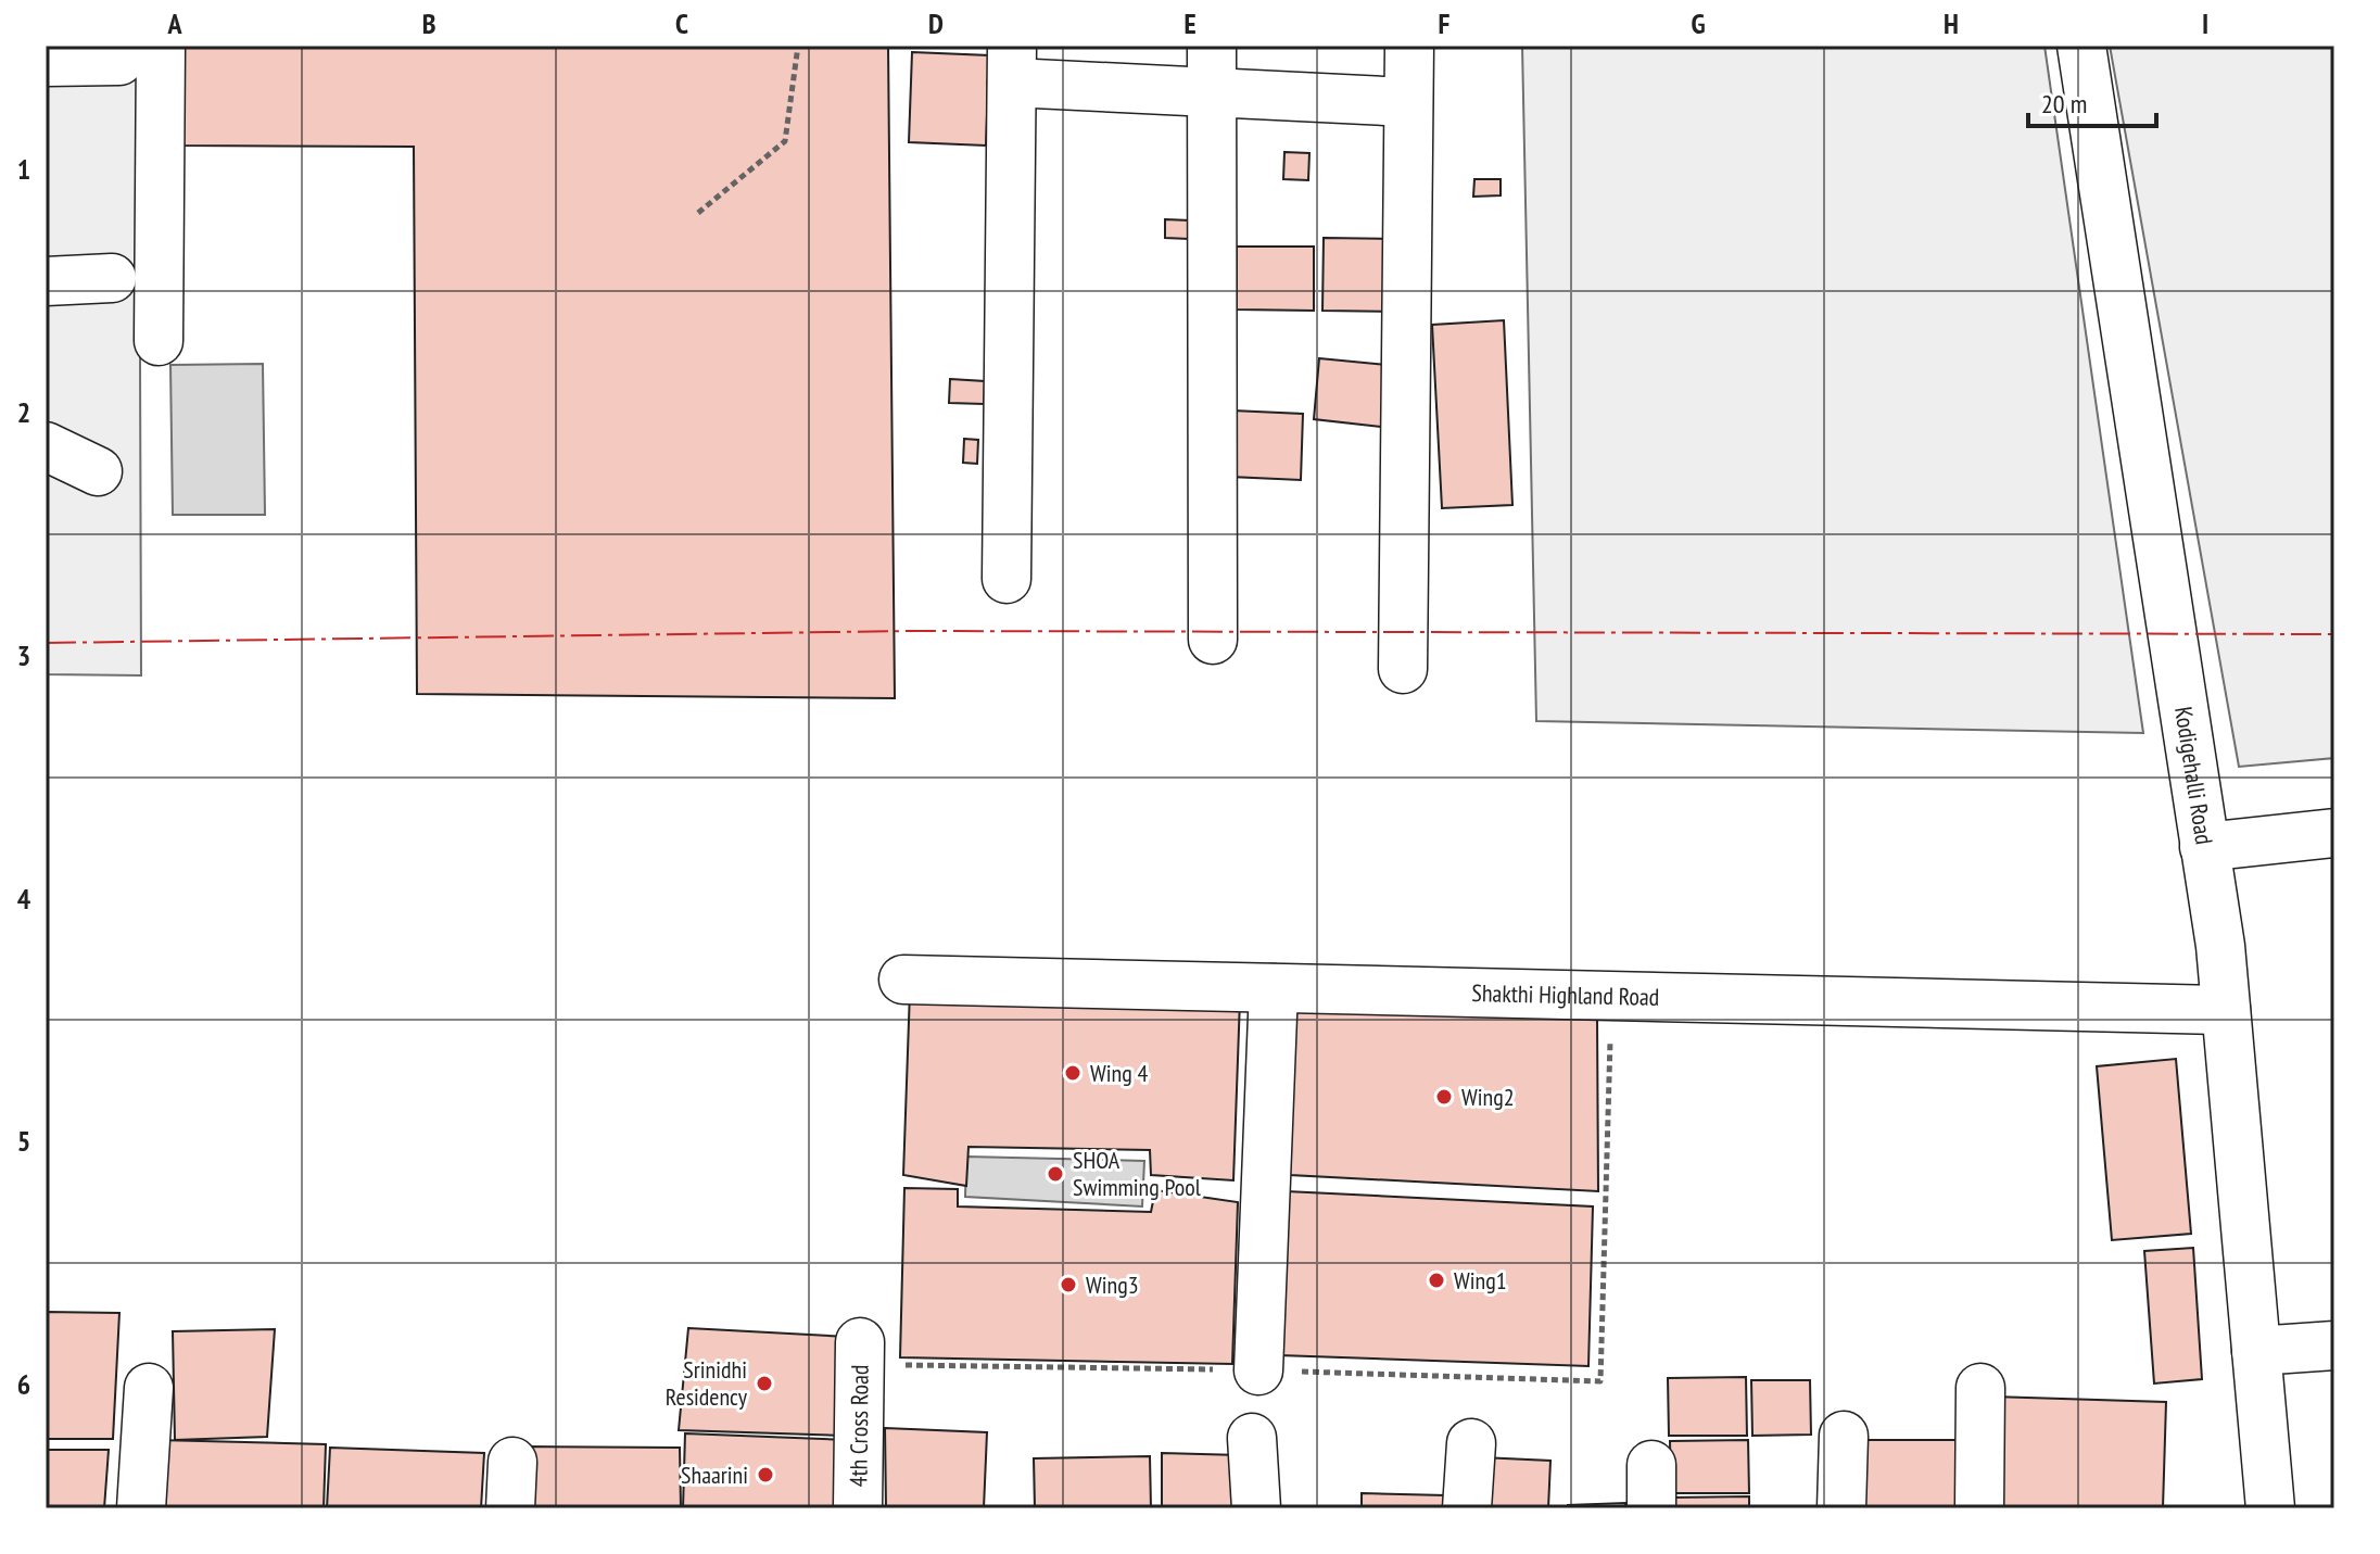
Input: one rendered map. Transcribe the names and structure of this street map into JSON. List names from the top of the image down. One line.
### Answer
{"streets":{"street":["Kodigehalli Road","Shakthi Highland Road","4th Cross Road"]},"crossings":[["Kodigehalli Road","Shakthi Highland Road"]],"places":["Wing 4","Wing2","SHOA Swimming Pool","Wing1","Wing3","Srinidhi Residency","Shaarini"],"scale_bar":"20 m","grid":{"columns":["A","B","C","D","E","F","G","H","I"],"rows":["1","2","3","4","5","6"]}}
